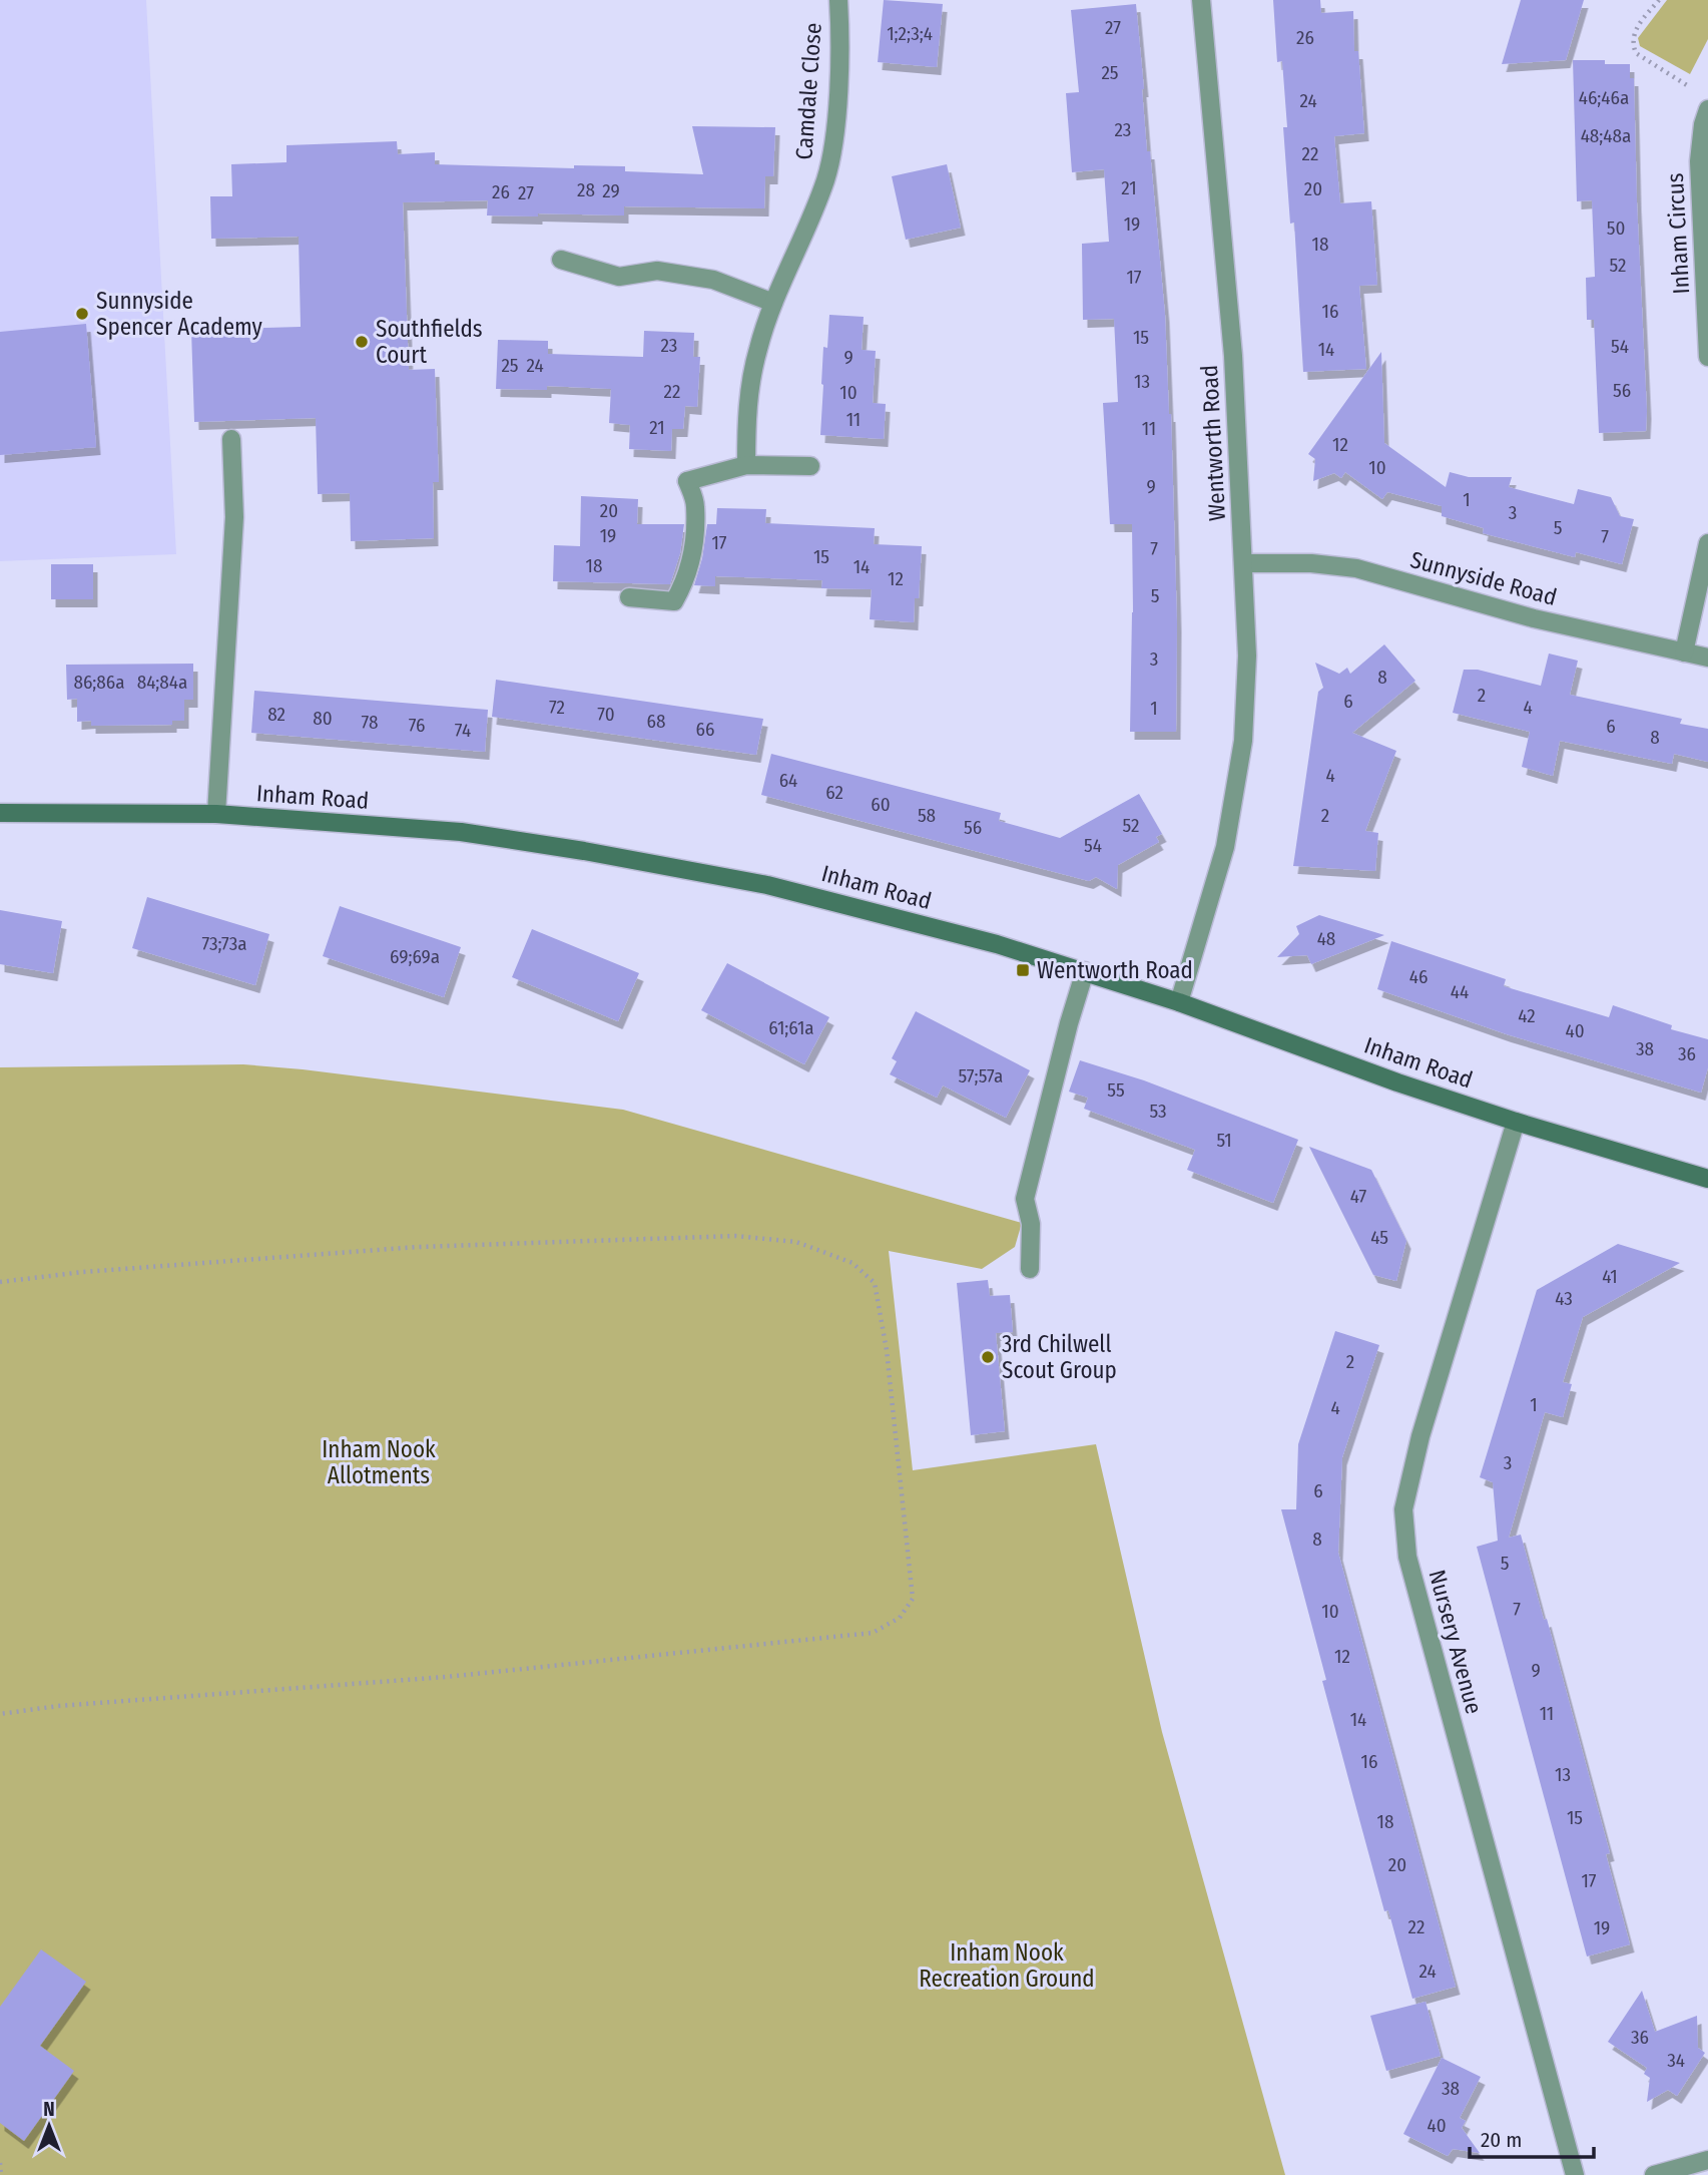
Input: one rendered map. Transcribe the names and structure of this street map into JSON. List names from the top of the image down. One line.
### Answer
{"streets":{"street":["Camdale Close","Inham Circus","Wentworth Road","Sunnyside Road","Inham Road","Nursery Avenue"]},"crossings":[["Wentworth Road","Sunnyside Road"],["Wentworth Road","Inham Road"],["Inham Road","Nursery Avenue"]],"parks":["Inham Nook Allotments","Inham Nook Recreation Ground"],"places":{"other":["Sunnyside Spencer Academy","Southfields Court","3rd Chilwell Scout Group"],"transit":["Wentworth Road"]},"house_numbers":["27","1;2;3;4","26","25","46;46a","24","23","48;48a","22","21","20","28","29","26","27","19","50","18","52","17","16","15","23","54","14","9","25","24","13","56","22","10","11","21","11","12","10","9","1","20","3","5","19","7","17","7","15","18","14","12","5","3","8","86;86a","84;84a","2","6","72","4","1","82","70","80","68","78","76","6","66","74","8","4","64","62","60","58","2","52","56","54","48","73;73a","69;69a","46","44","42","61;61a","40","38","36","57;57a","55","53","51","47","45","41","43","2","1","4","3","6","8","5","7","10","12","9","11","14","16","13","15","18","20","17","22","19","24","36","34","38","40"],"scale_bar":"20 m","north":"top"}
